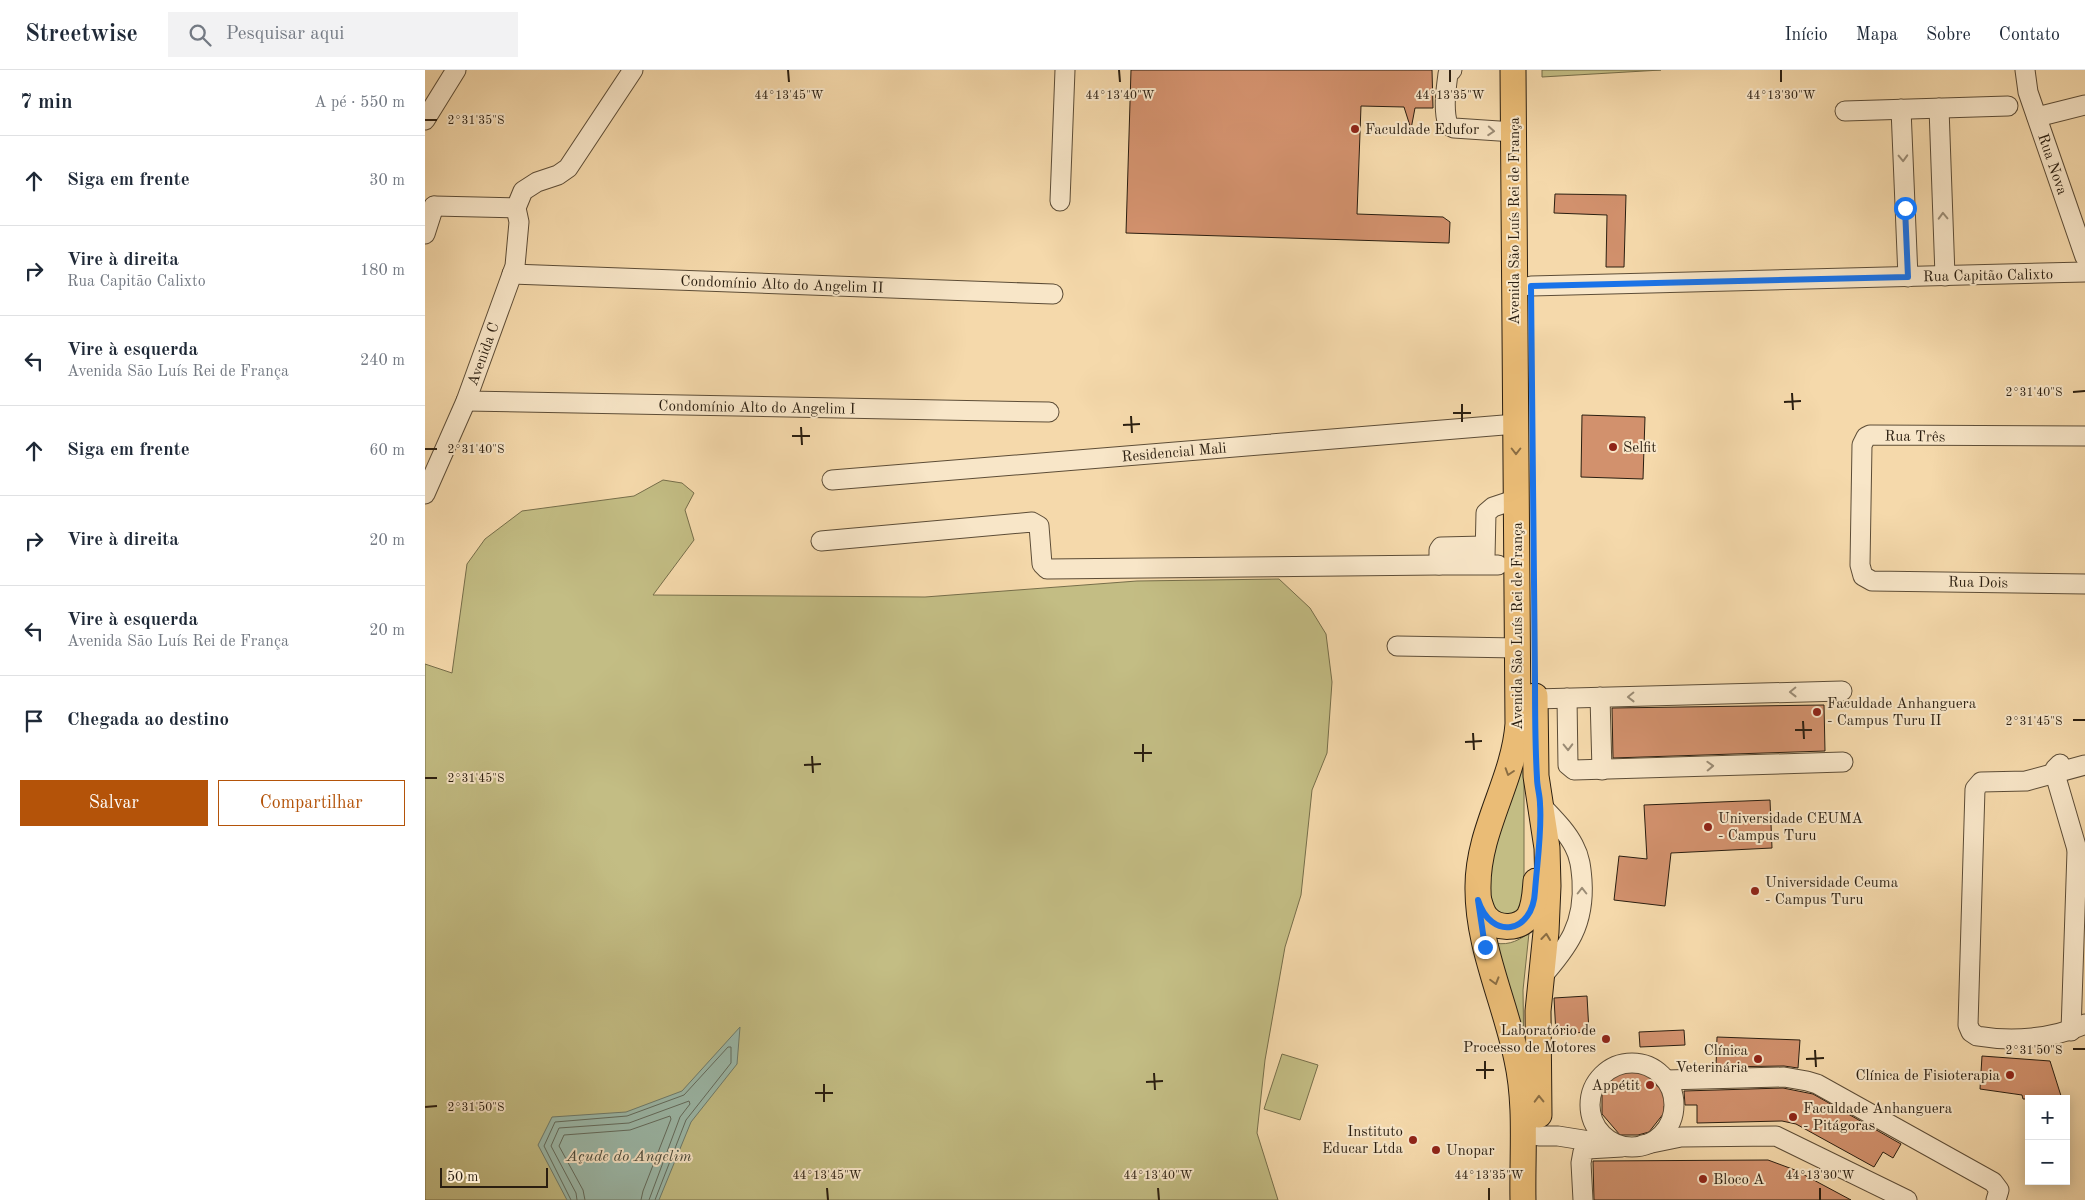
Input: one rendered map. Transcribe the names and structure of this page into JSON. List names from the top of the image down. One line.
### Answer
{"streets":{"main road":["Avenida São Luís Rei de França"],"street":["Rua Nova","Rua Capitão Calixto","Condomínio Alto do Angelim II","Avenida C","Condomínio Alto do Angelim I","Rua Três","Residencial Mali","Rua Dois"]},"crossings":[["Avenida São Luís Rei de França","Rua Capitão Calixto"],["Avenida São Luís Rei de França","Residencial Mali"],["Condomínio Alto do Angelim II","Avenida C"],["Avenida C","Condomínio Alto do Angelim I"],["Rua Três","Rua Dois"]],"water":["Açude do Angelim"],"places":["Faculdade Edufor","Selfit","Faculdade Anhanguera - Campus Turu II","Universidade CEUMA - Campus Turu","Universidade Ceuma - Campus Turu","Laboratório de Processo de Motores","Clínica Veterinária","Clínica de Fisioterapia","Appétit","Faculdade Anhanguera - Pitágoras","Instituto Educar Ltda","Unopar","Bloco A"],"scale_bar":"50 m","page":{"header":"Streetwise","search":"Pesquisar aqui","nav":["Início","Mapa","Sobre","Contato"],"heading":["7 min","A pé · 550 m"],"list":[["Siga em frente","30 m"],["Vire à direita","Rua Capitão Calixto","180 m"],["Vire à esquerda","Avenida São Luís Rei de França","240 m"],["Siga em frente","60 m"],["Vire à direita","20 m"],["Vire à esquerda","Avenida São Luís Rei de França","20 m"],"Chegada ao destino"],"buttons":["Salvar","Compartilhar"],"map_buttons":["+","−"],"scale":"50 m"},"coordinates":["44°13'45\"W","44°13'40\"W","44°13'35\"W","44°13'30\"W","2°31'35\"S","2°31'40\"S","2°31'45\"S","2°31'50\"S"]}
